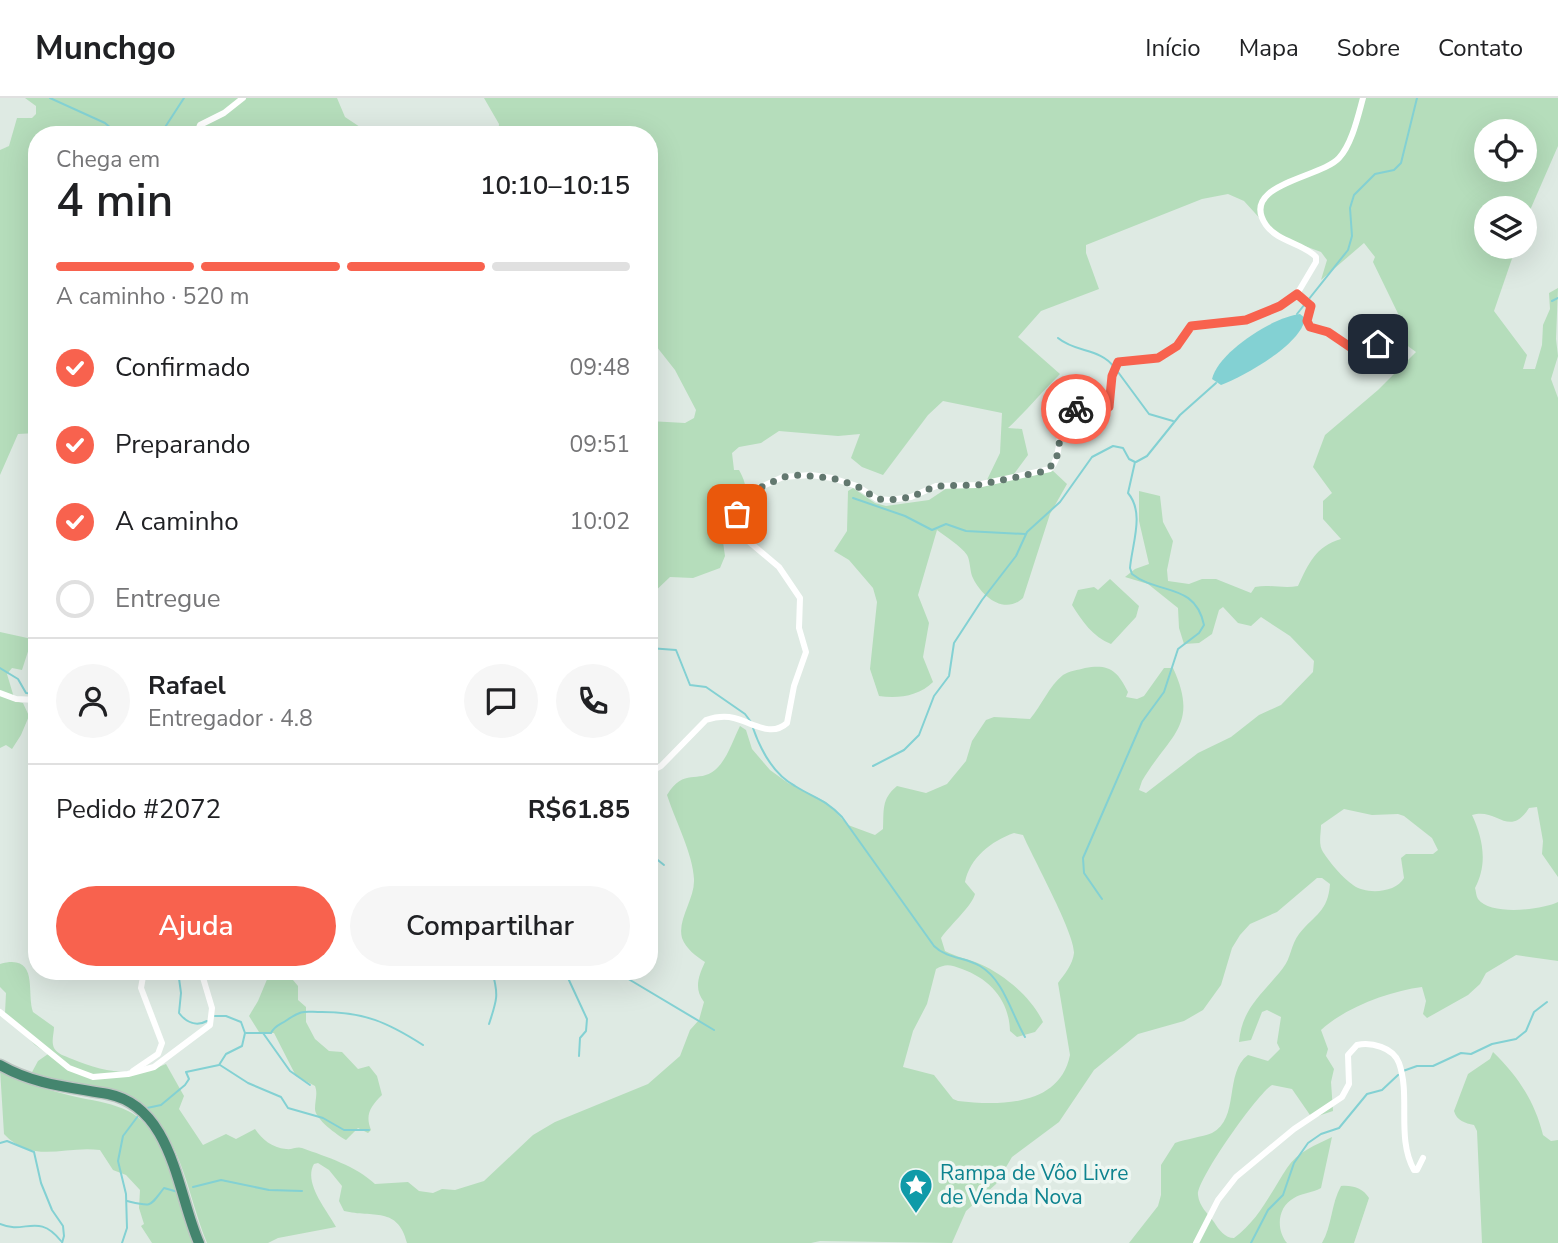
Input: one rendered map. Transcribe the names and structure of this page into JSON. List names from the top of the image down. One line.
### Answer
{"places":{"place":["Rampa de Vôo Livre de Venda Nova"]},"page":{"header":"Munchgo","nav":["Início","Mapa","Sobre","Contato"],"heading":["4 min","Chega em","10:10–10:15"],"panel":["Rafael","Entregador · 4.8","Pedido #2072","R$61.85"],"bar":"A caminho · 520 m","list":[["Confirmado","09:48"],["Preparando","09:51"],["A caminho","10:02"],"Entregue"],"buttons":["Ajuda","Compartilhar"]}}
